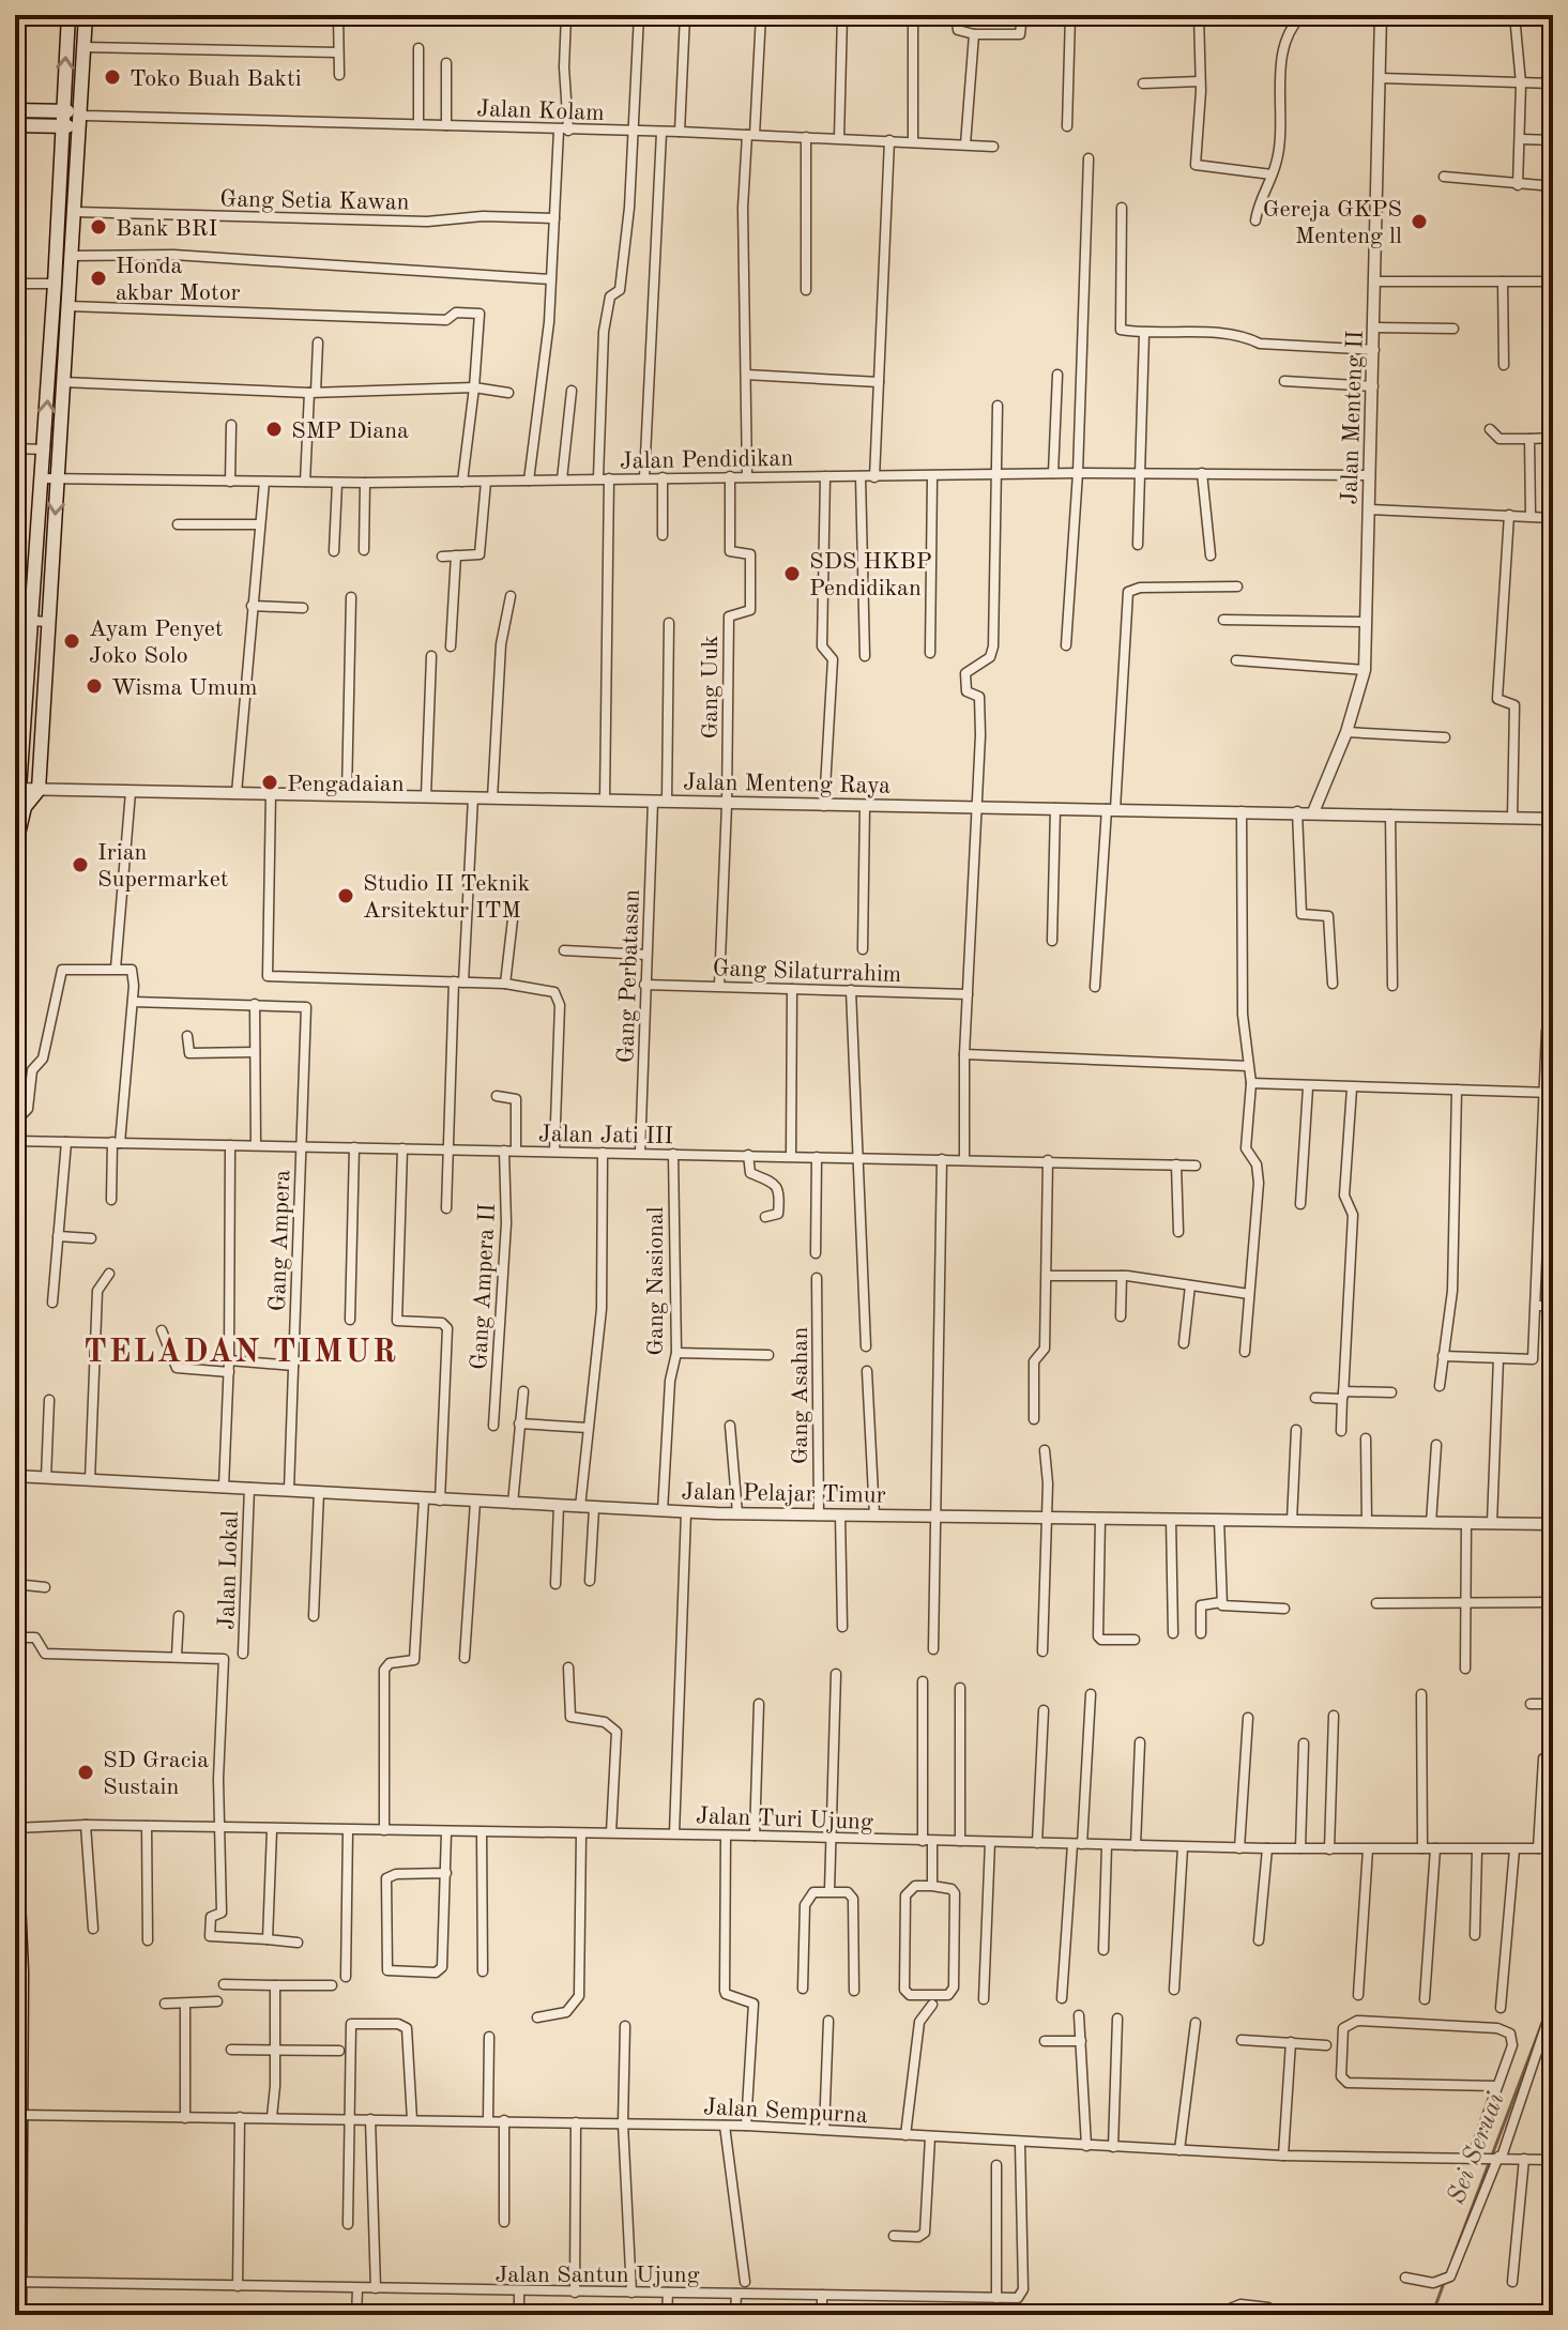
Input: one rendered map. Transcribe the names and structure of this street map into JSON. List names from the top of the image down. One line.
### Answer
{"streets":{"street":["Jalan Kolam","Gang Setia Kawan","Jalan Menteng II","Jalan Pendidikan","Gang Uuk","Jalan Menteng Raya","Gang Silaturrahim","Gang Perbatasan","Jalan Jati III","Gang Ampera","Gang Nasional","Gang Ampera II","Gang Asahan","Jalan Pelajar Timur","Jalan Lokal","Jalan Turi Ujung","Jalan Sempurna","Jalan Santun Ujung"]},"crossings":[["Jalan Menteng II","Jalan Pendidikan"],["Jalan Menteng II","Jalan Menteng Raya"],["Jalan Pendidikan","Gang Uuk"],["Gang Uuk","Jalan Menteng Raya"],["Gang Uuk","Gang Silaturrahim"],["Jalan Menteng Raya","Gang Perbatasan"],["Gang Silaturrahim","Gang Perbatasan"],["Gang Perbatasan","Jalan Jati III"],["Jalan Jati III","Gang Ampera"],["Jalan Jati III","Gang Nasional"],["Jalan Jati III","Gang Ampera II"],["Gang Ampera","Jalan Pelajar Timur"],["Gang Nasional","Jalan Pelajar Timur"],["Gang Asahan","Jalan Pelajar Timur"],["Jalan Pelajar Timur","Jalan Lokal"],["Jalan Lokal","Jalan Turi Ujung"]],"districts":["TELADAN TIMUR"],"water":["Sei Seruai"],"places":["Toko Buah Bakti","Gereja GKPS Menteng ll","Bank BRI","Honda akbar Motor","SMP Diana","SDS HKBP Pendidikan","Ayam Penyet Joko Solo","Wisma Umum","Pengadaian","Irian Supermarket","Studio II Teknik Arsitektur ITM","SD Gracia Sustain"]}
